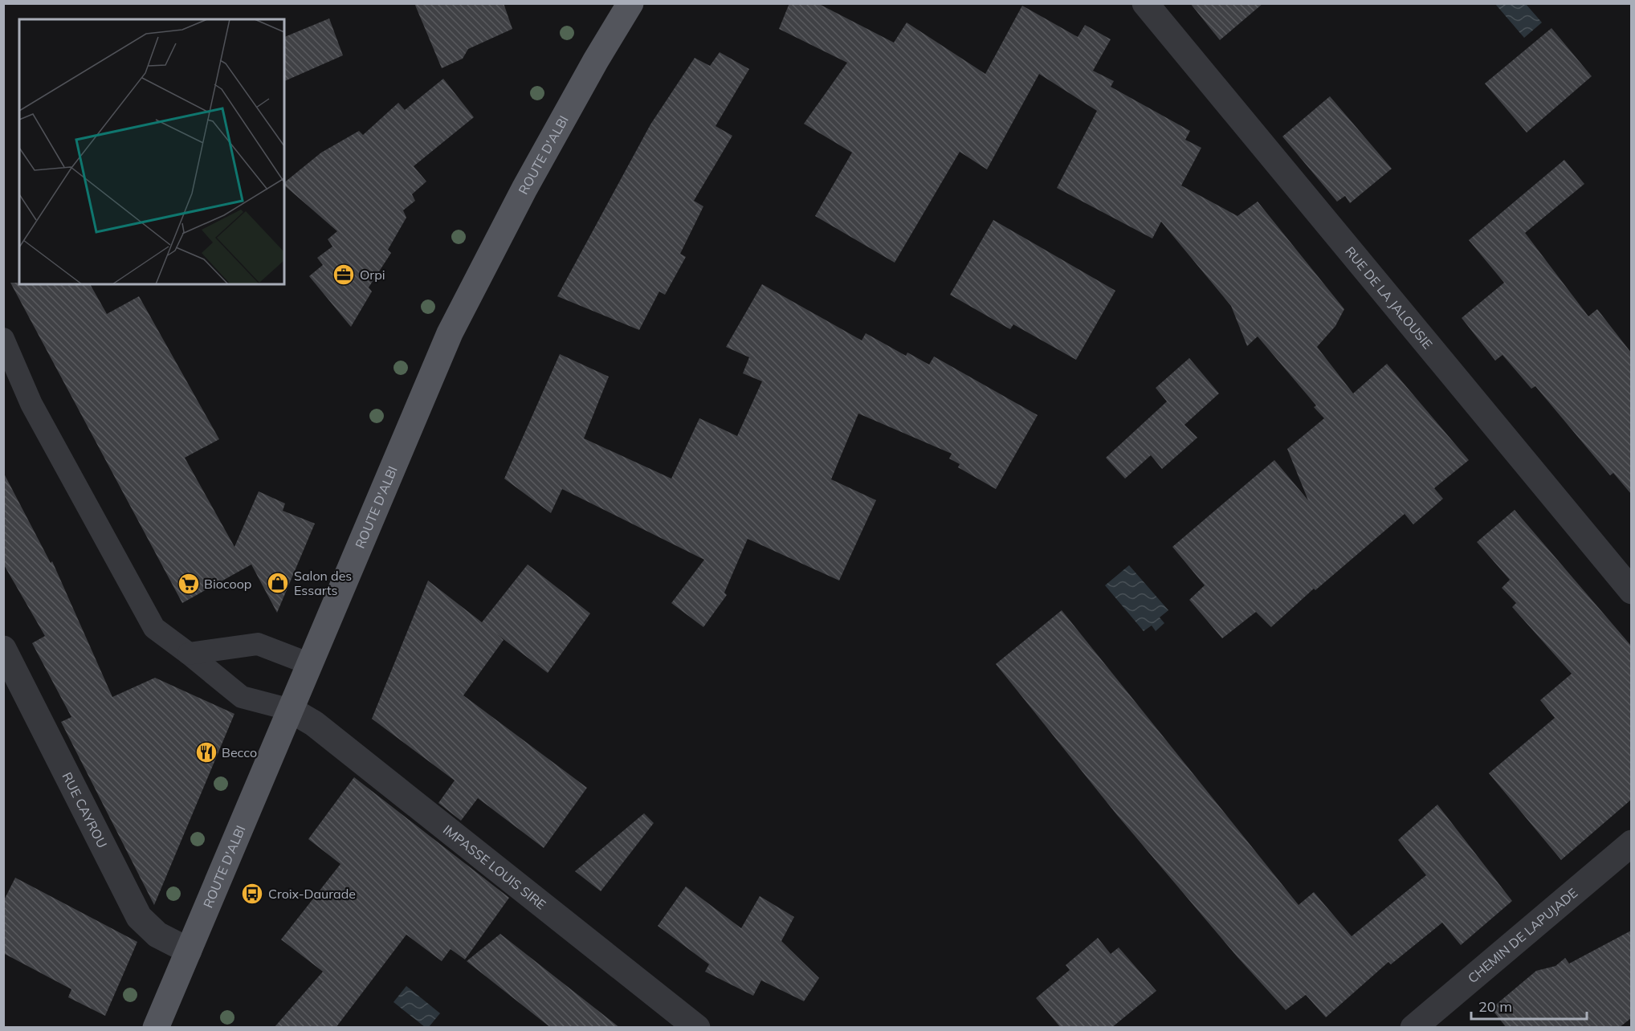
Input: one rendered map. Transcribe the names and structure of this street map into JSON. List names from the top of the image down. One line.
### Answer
{"streets":{"main road":["ROUTE D'ALBI"],"street":["RUE DE LA JALOUSIE","RUE CAYROU","IMPASSE LOUIS SIRE","CHEMIN DE LAPUJADE"]},"crossings":[["ROUTE D'ALBI","RUE CAYROU"],["ROUTE D'ALBI","IMPASSE LOUIS SIRE"]],"places":{"office":["Orpi"],"shop":["Salon des Essarts"],"supermarket":["Biocoop"],"restaurant":["Becco"],"bus stop":["Croix-Daurade"]},"scale_bar":"20 m"}
